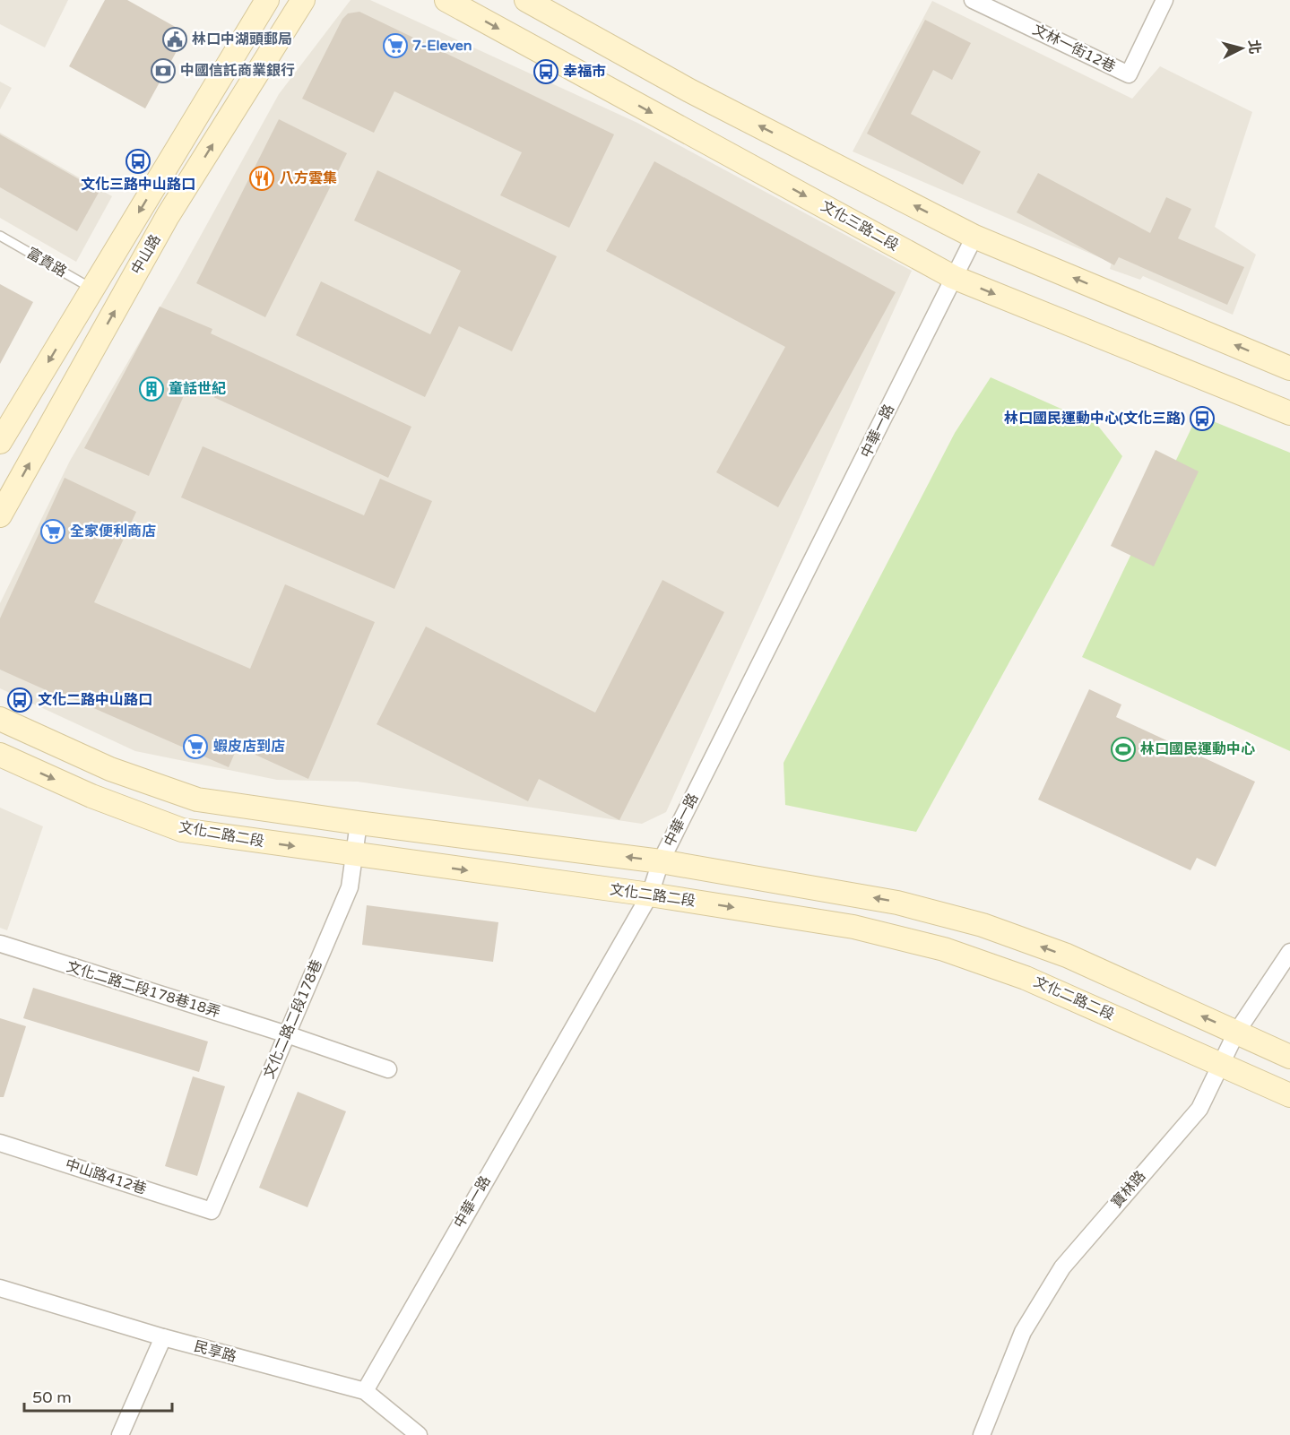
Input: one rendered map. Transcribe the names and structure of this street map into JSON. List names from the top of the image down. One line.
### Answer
{"streets":{"street":["文林一街12巷","文化三路二段","中山路","中華一路","文化二路二段","文化二路二段178巷18弄","文化二路二段178巷","中山路412巷","寶林路","民享路"],"lane":["富貴路"]},"crossings":[["文化三路二段","中華一路"],["中山路","富貴路"],["中華一路","文化二路二段"],["中華一路","民享路"],["文化二路二段","文化二路二段178巷"],["文化二路二段","寶林路"],["文化二路二段178巷18弄","文化二路二段178巷"],["文化二路二段178巷","中山路412巷"]],"places":{"public building":["林口中湖頭郵局"],"supermarket":["7-Eleven","全家便利商店","蝦皮店到店"],"bank":["中國信託商業銀行"],"bus stop":["幸福市","文化三路中山路口","林口國民運動中心(文化三路)","文化二路中山路口"],"restaurant":["八方雲集"],"building":["童話世紀"],"sports":["林口國民運動中心"]},"scale_bar":"50 m","north":"right"}
